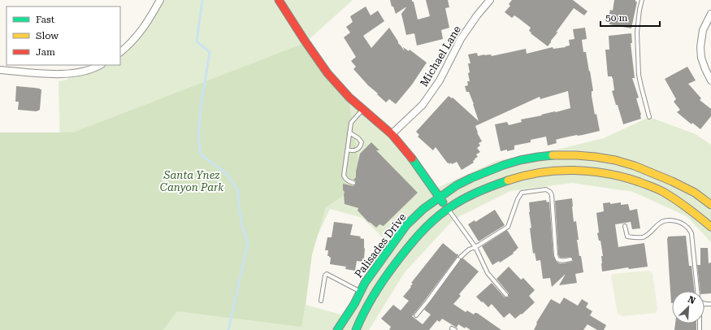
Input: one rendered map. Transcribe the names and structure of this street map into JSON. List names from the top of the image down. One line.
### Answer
{"streets":{"street":["Michael Lane","Palisades Drive"]},"parks":["Santa Ynez Canyon Park"],"legend":["Fast","Slow","Jam"],"scale_bar":"50 m","north":"top right"}
